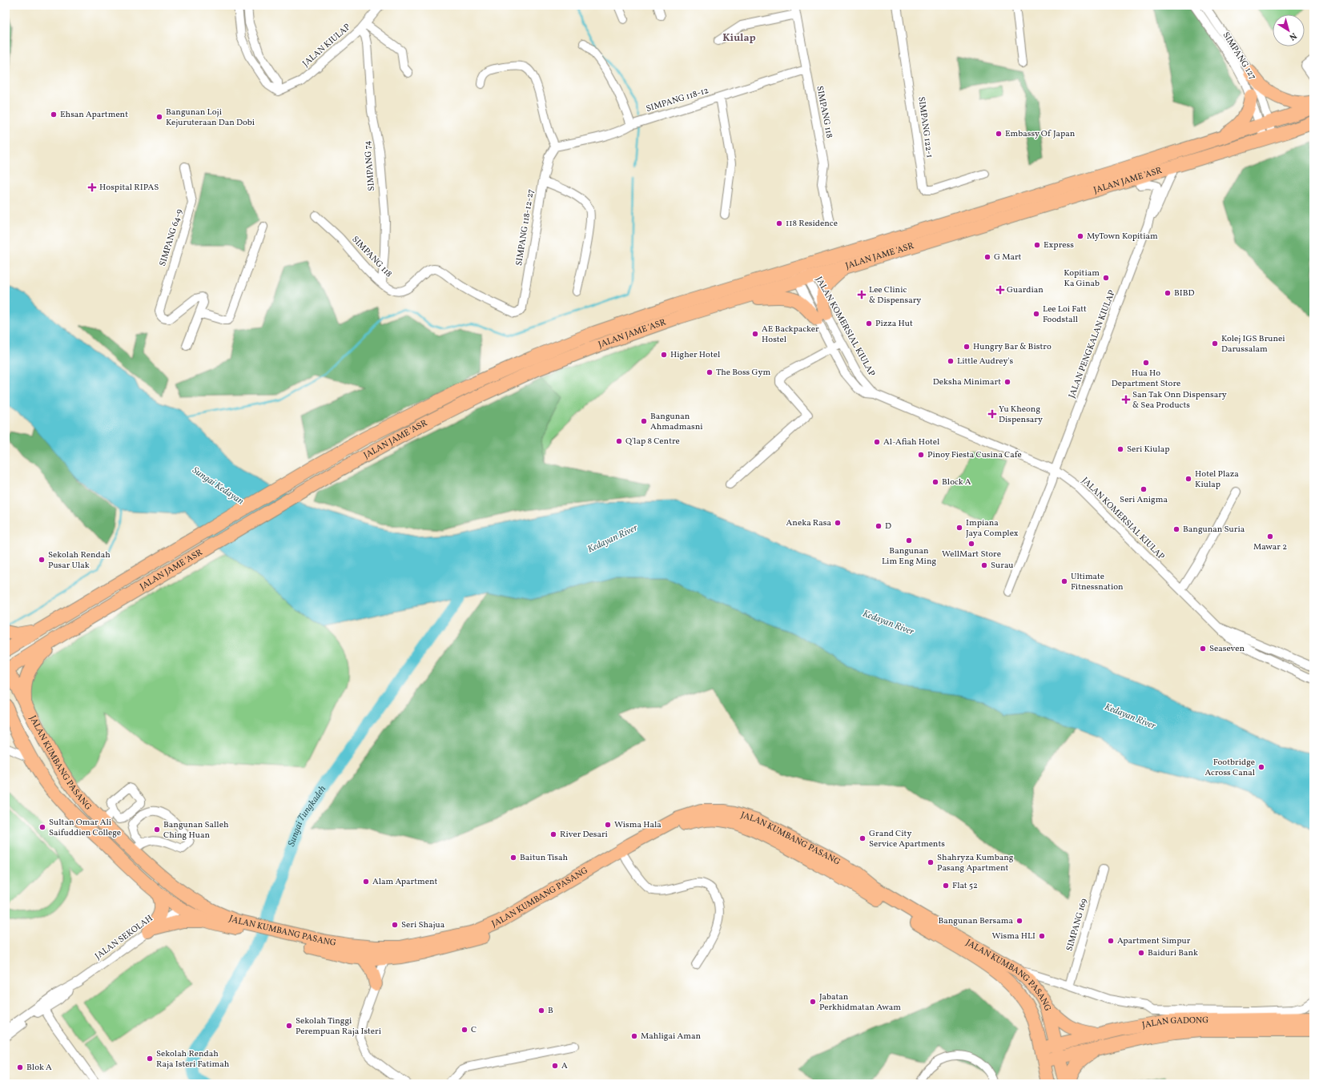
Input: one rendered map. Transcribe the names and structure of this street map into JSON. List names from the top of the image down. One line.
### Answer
{"streets":{"main road":["JALAN JAME 'ASR","JALAN KUMBANG PASANG","JALAN GADONG"],"street":["JALAN KIULAP","SIMPANG 127","SIMPANG 118-12","SIMPANG 118","SIMPANG 122-1","SIMPANG 74","SIMPANG 118-12-27","SIMPANG 64-9","JALAN KOMERSIAL KIULAP","JALAN PENGKALAN KIULAP","SIMPANG 169","JALAN SEKOLAH"]},"crossings":[["JALAN KIULAP","SIMPANG 74"],["SIMPANG 127","JALAN JAME 'ASR"],["SIMPANG 118-12","SIMPANG 118"],["SIMPANG 118-12","SIMPANG 118-12-27"],["SIMPANG 118","SIMPANG 74"],["SIMPANG 118","SIMPANG 118-12-27"],["JALAN JAME 'ASR","JALAN KOMERSIAL KIULAP"],["JALAN JAME 'ASR","JALAN KUMBANG PASANG"],["JALAN KOMERSIAL KIULAP","JALAN PENGKALAN KIULAP"],["JALAN KUMBANG PASANG","JALAN SEKOLAH"],["JALAN KUMBANG PASANG","JALAN GADONG"]],"districts":["Kiulap"],"water":["Sungai Kedayan","Kedayan River","Sungai Tungkadeh"],"places":{"other":["Ehsan Apartment","Bangunan Loji Kejuruteraan Dan Dobi","Embassy Of Japan","118 Residence","MyTown Kopitiam","Express","G Mart","Kopitiam Ka Ginab","BIBD","Lee Loi Fatt Foodstall","Pizza Hut","AE Backpacker Hostel","Kolej IGS Brunei Darussalam","Hungry Bar & Bistro","Higher Hotel","Little Audrey's","Hua Ho Department Store","The Boss Gym","Deksha Minimart","Bangunan Ahmadmasni","Q'lap 8 Centre","Al-Afiah Hotel","Seri Kiulap","Pinoy Fiesta Cusina Cafe","Hotel Plaza Kiulap","Block A","Seri Anigma","Aneka Rasa","D","Impiana Jaya Complex","Bangunan Suria","Mawar 2","Bangunan Lim Eng Ming","WellMart Store","Sekolah Rendah Pusar Ulak","Surau","Ultimate Fitnessnation","Seaseven","Footbridge Across Canal","Wisma Hala","Sultan Omar Ali Saifuddien College","Bangunan Salleh Ching Huan","River Desari","Grand City Service Apartments","Baitun Tisah","Shahryza Kumbang Pasang Apartment","Alam Apartment","Flat 52","Bangunan Bersama","Seri Shajua","Wisma HLI","Apartment Simpur","Baiduri Bank","Jabatan Perkhidmatan Awam","B","Sekolah Tinggi Perempuan Raja Isteri","C","Mahligai Aman","Sekolah Rendah Raja Isteri Fatimah","A","Blok A"],"health":["Hospital RIPAS","Guardian","Lee Clinic & Dispensary","San Tak Onn Dispensary & Sea Products","Yu Kheong Dispensary"]},"north":"bottom right"}
